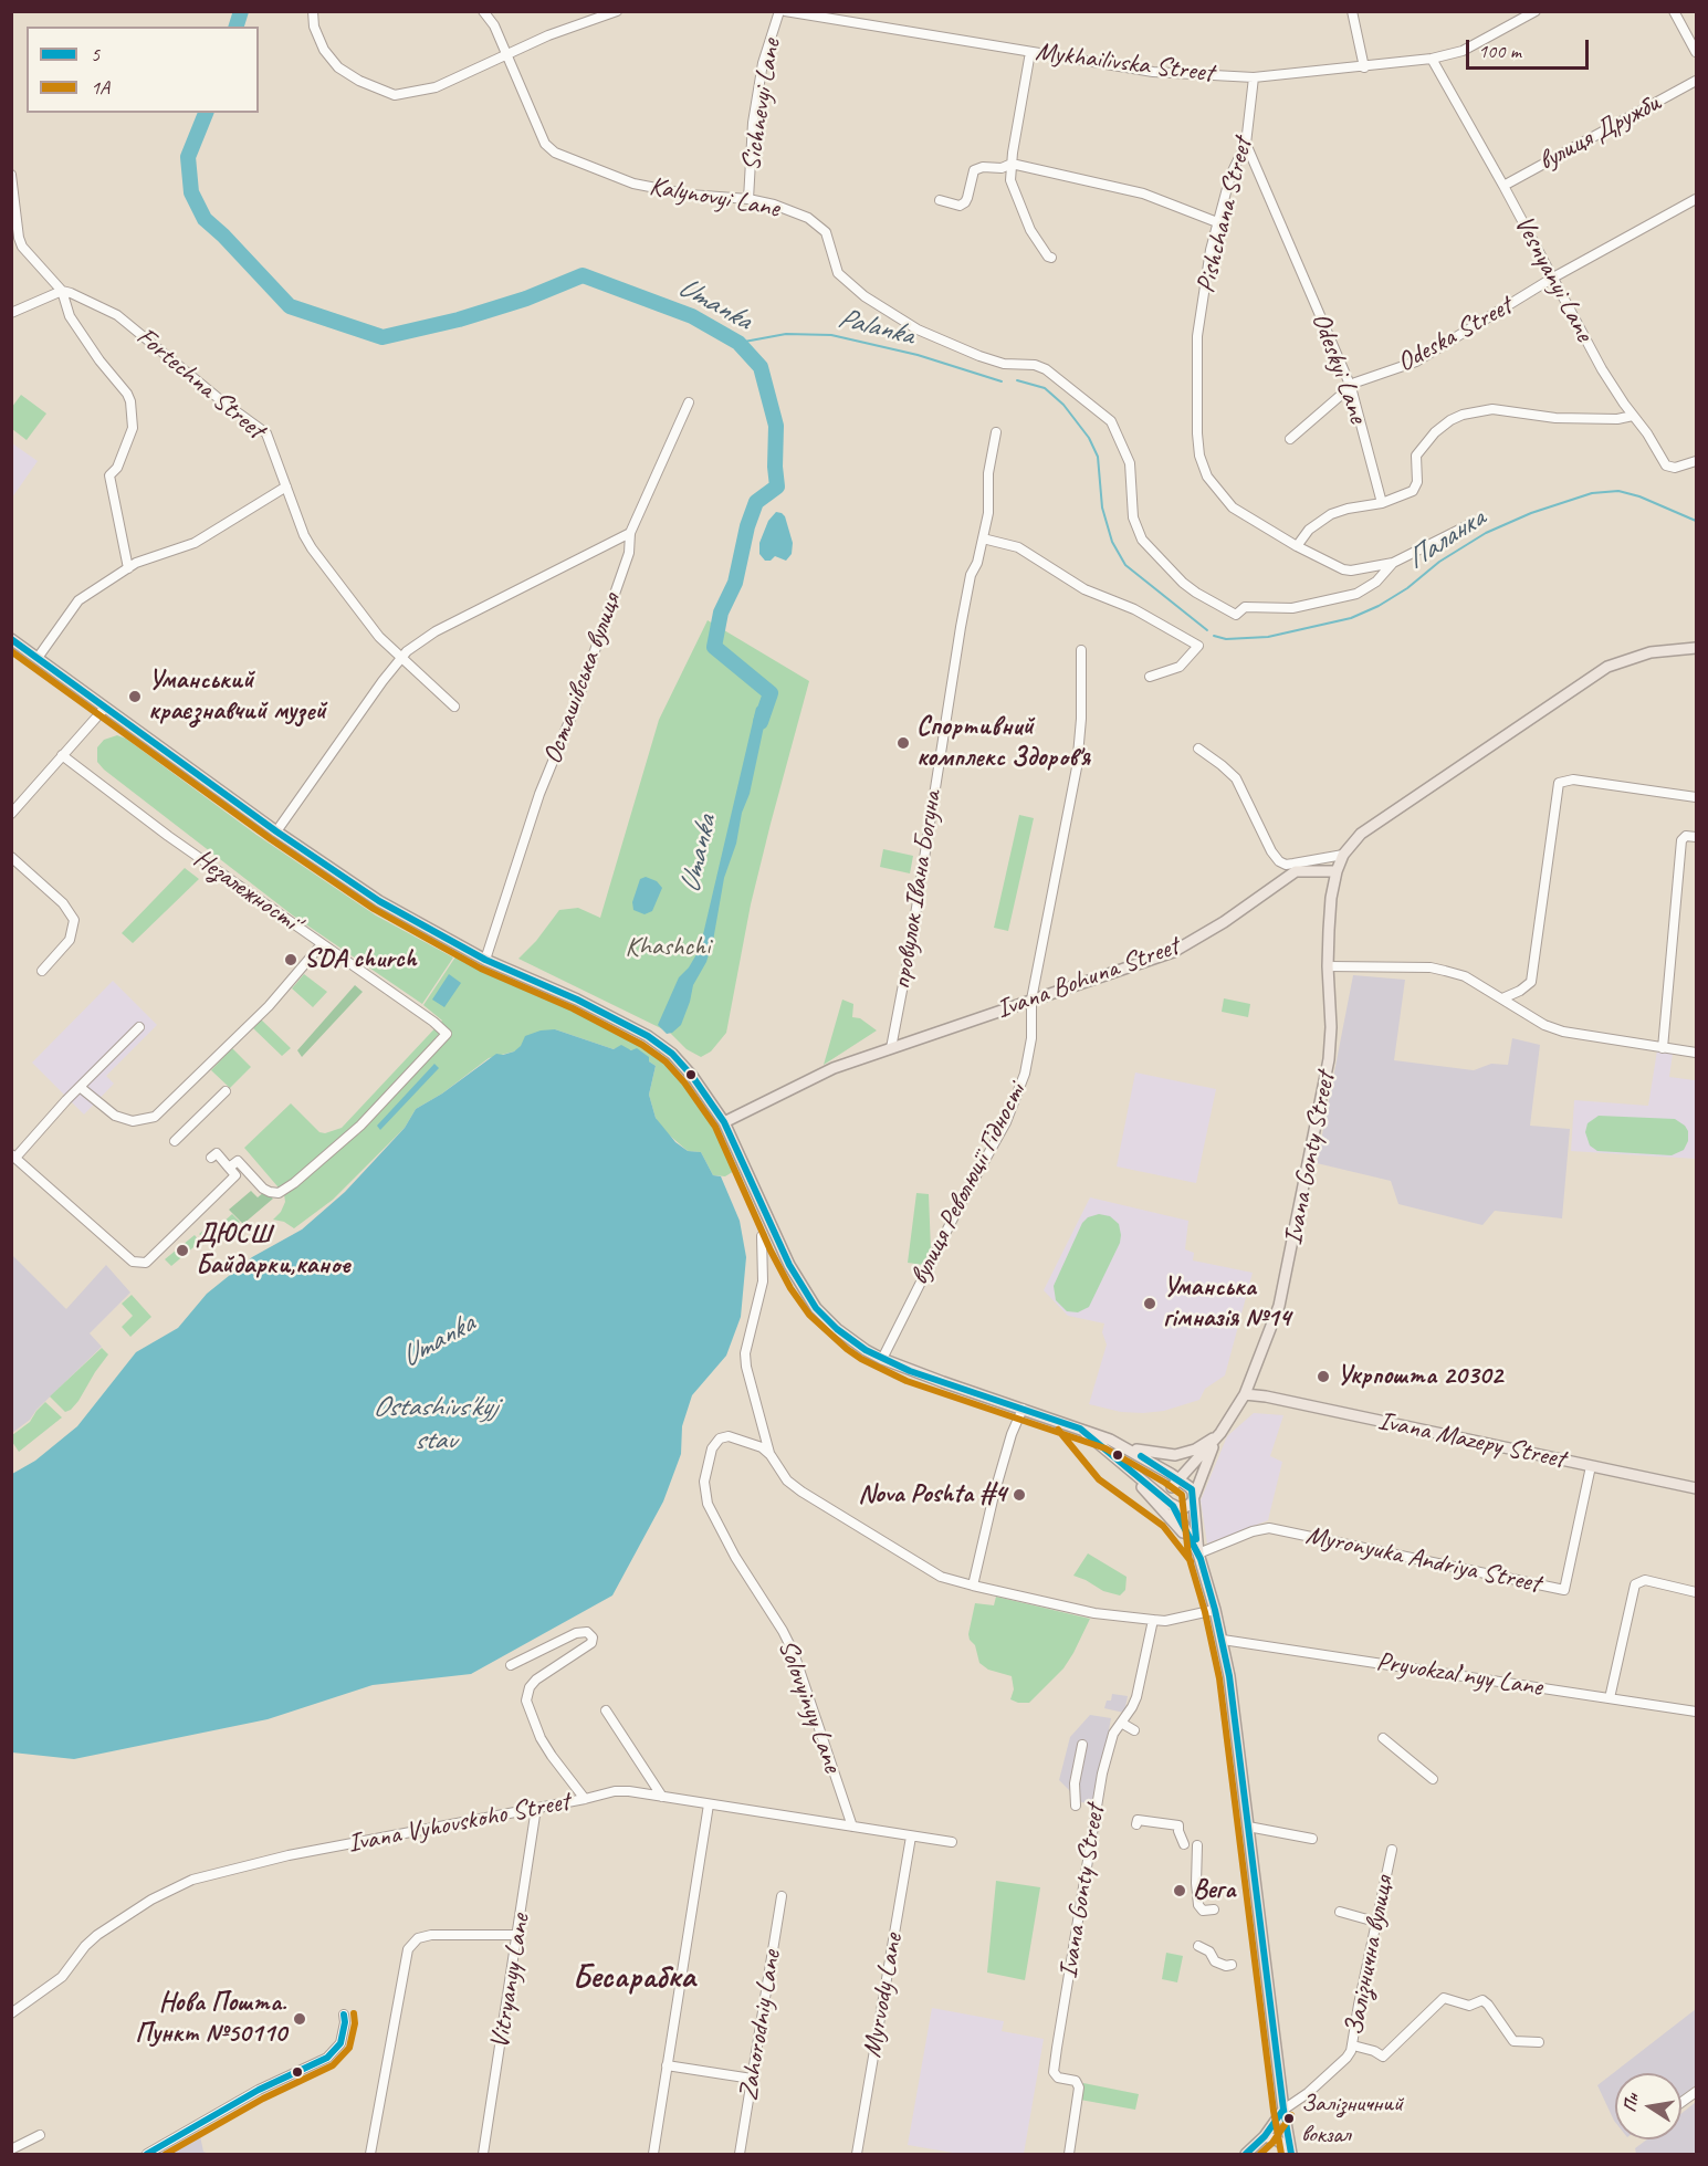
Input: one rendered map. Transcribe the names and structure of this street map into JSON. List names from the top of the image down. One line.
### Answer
{"streets":{"main road":["Ivana Bohuna Street","Ivana Gonty Street","Ivana Mazepy Street","Залізнична вулиця"],"street":["Mykhailivska Street","Sichnevyi Lane","вулиця Дружби","Kalynovyi Lane","Pishchana Street","Vesnyanyi Lane","Odeska Street","Odeskyi Lane","Fortechna Street","Осташівська вулиця","провулок Івана Богуна","Незалежності'","вулиця Революції Гідності","Myronyuka Andriya Street","Pryvokzalʹnyy Lane","Solovyinyy Lane","Ivana Vyhovskoho Street","Vitryanyy Lane","Myrvody Lane","Zahorodniy Lane"]},"crossings":[["Mykhailivska Street","Pishchana Street"],["Mykhailivska Street","Vesnyanyi Lane"],["Sichnevyi Lane","Kalynovyi Lane"],["вулиця Дружби","Vesnyanyi Lane"],["Kalynovyi Lane","Pishchana Street"],["Pishchana Street","Odeskyi Lane"],["Vesnyanyi Lane","Odeska Street"],["Odeska Street","Odeskyi Lane"],["провулок Івана Богуна","Ivana Bohuna Street"],["Ivana Bohuna Street","Ivana Gonty Street"],["Ivana Bohuna Street","вулиця Революції Гідності"],["Ivana Gonty Street","Ivana Mazepy Street"],["Ivana Mazepy Street","Myronyuka Andriya Street"],["Solovyinyy Lane","Ivana Vyhovskoho Street"],["Ivana Vyhovskoho Street","Vitryanyy Lane"],["Ivana Vyhovskoho Street","Myrvody Lane"]],"districts":["Бесарабка"],"water":["Umanka","Palanka","Паланка","Ostashivs'kyj stav"],"parks":["Khashchi"],"places":["Уманський краєзнавчий музей","Спортивний комплекс Здоров'я","SDA church","ДЮСШ Байдарки,каное","Уманська гімназія №14","Укрпошта 20302","Nova Poshta #4","Вега","Нова Пошта. Пункт №50110","Залізничний вокзал"],"lines":["transit line 5","transit line 1А"],"legend":["5","1А"],"scale_bar":"100 m","north":"left"}
